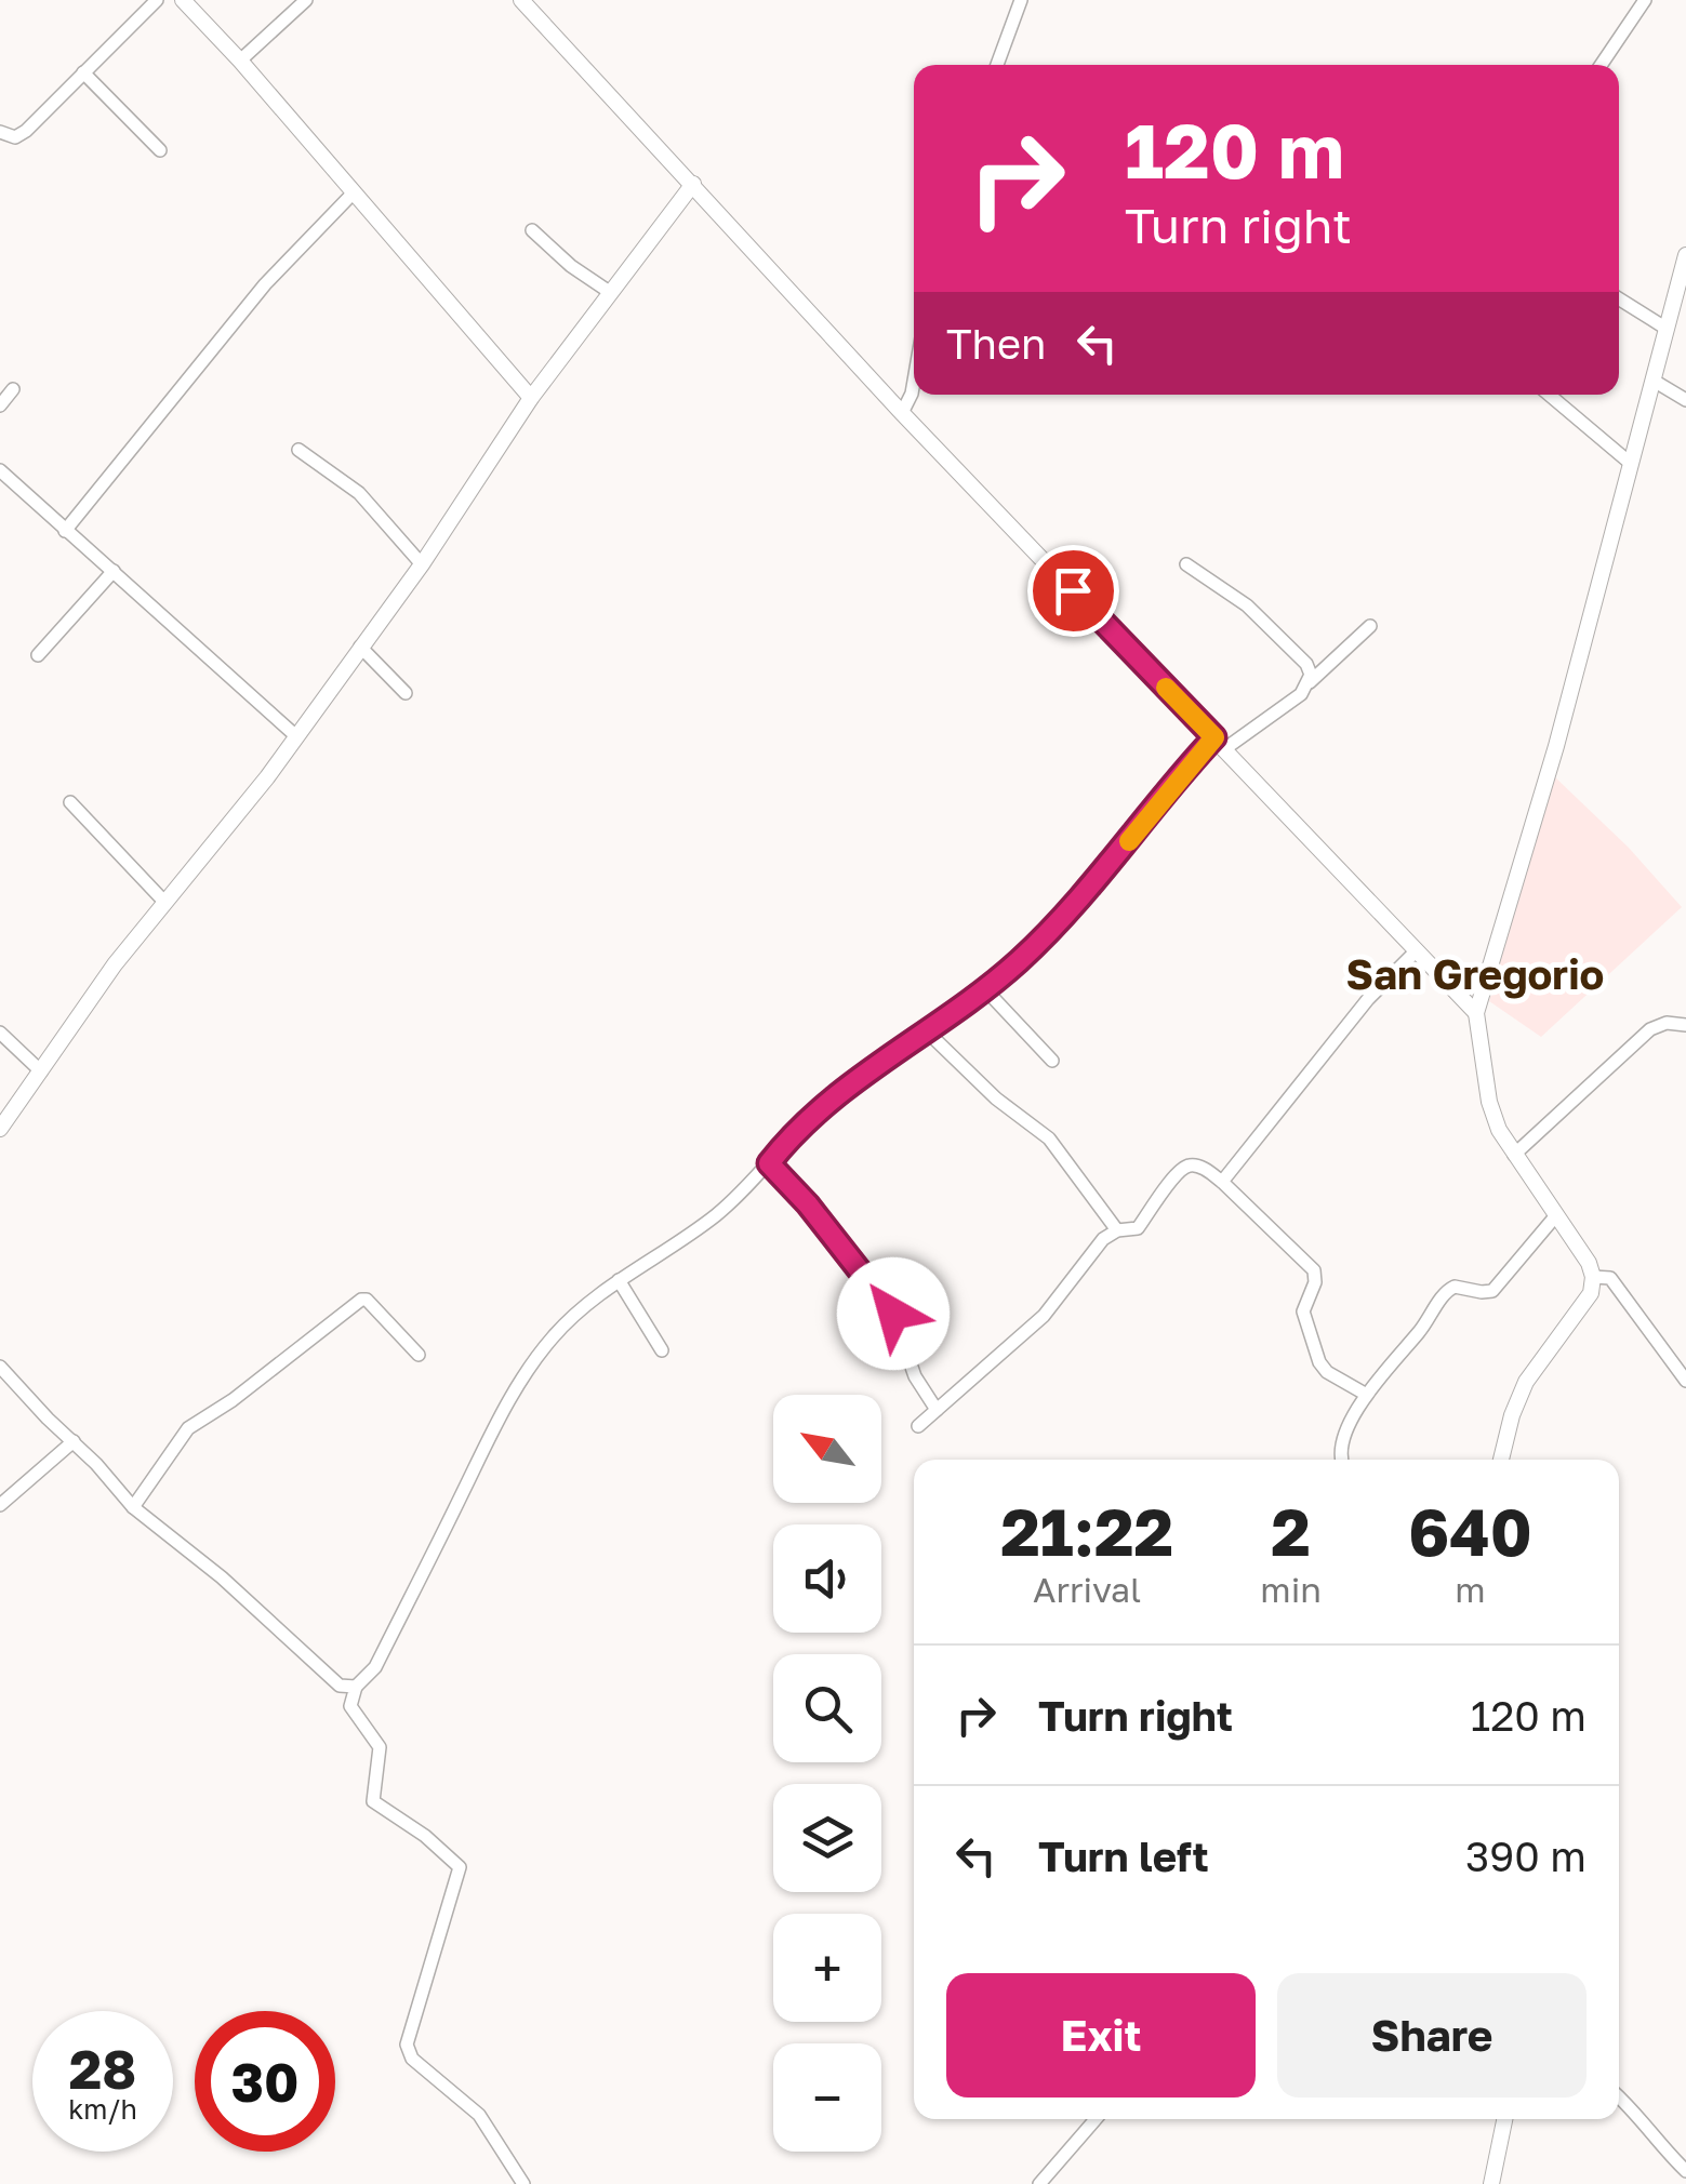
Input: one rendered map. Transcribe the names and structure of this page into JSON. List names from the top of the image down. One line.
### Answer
{"districts":["San Gregorio"],"north":"top left","page":{"turn":["120 m","Turn right"],"then":"Then","map_buttons":["+","−"],"eta":["21:22","Arrival","2","min","640","m"],"list":[{"name":"Turn right","value":"120 m"},{"name":"Turn left","value":"390 m"}],"buttons":["Exit","Share"],"speed":"28 km/h","limit":"30"}}
